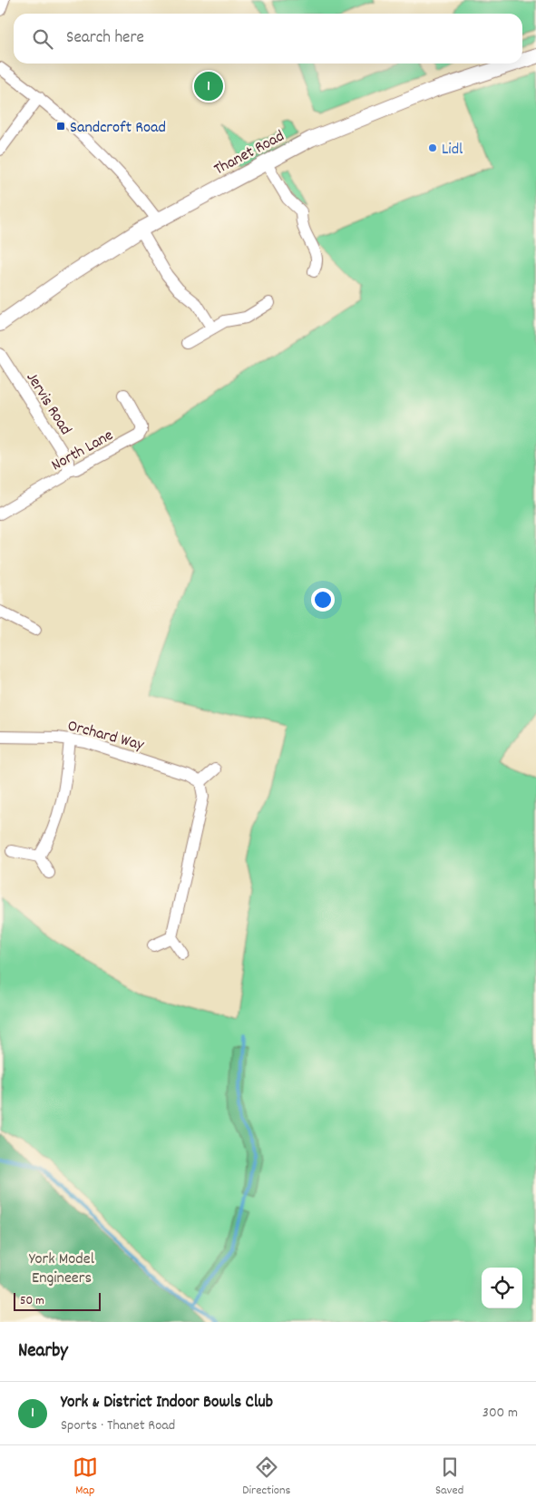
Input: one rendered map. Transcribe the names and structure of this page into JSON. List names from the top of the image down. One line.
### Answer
{"streets":{"street":["Thanet Road","Jervis Road","North Lane","Orchard Way"]},"crossings":[["Jervis Road","North Lane"]],"parks":["York Model Engineers"],"places":{"transit":["Sandcroft Road"],"other":["Lidl"]},"scale_bar":"50 m","page":{"search":"Search here","pins":"1","scale":"50 m","heading":"Nearby","list":[{"mark":"1","name":"York & District Indoor Bowls Club","note":"Sports · Thanet Road","value":"300 m"}],"nav":["Map","Directions","Saved"]}}
